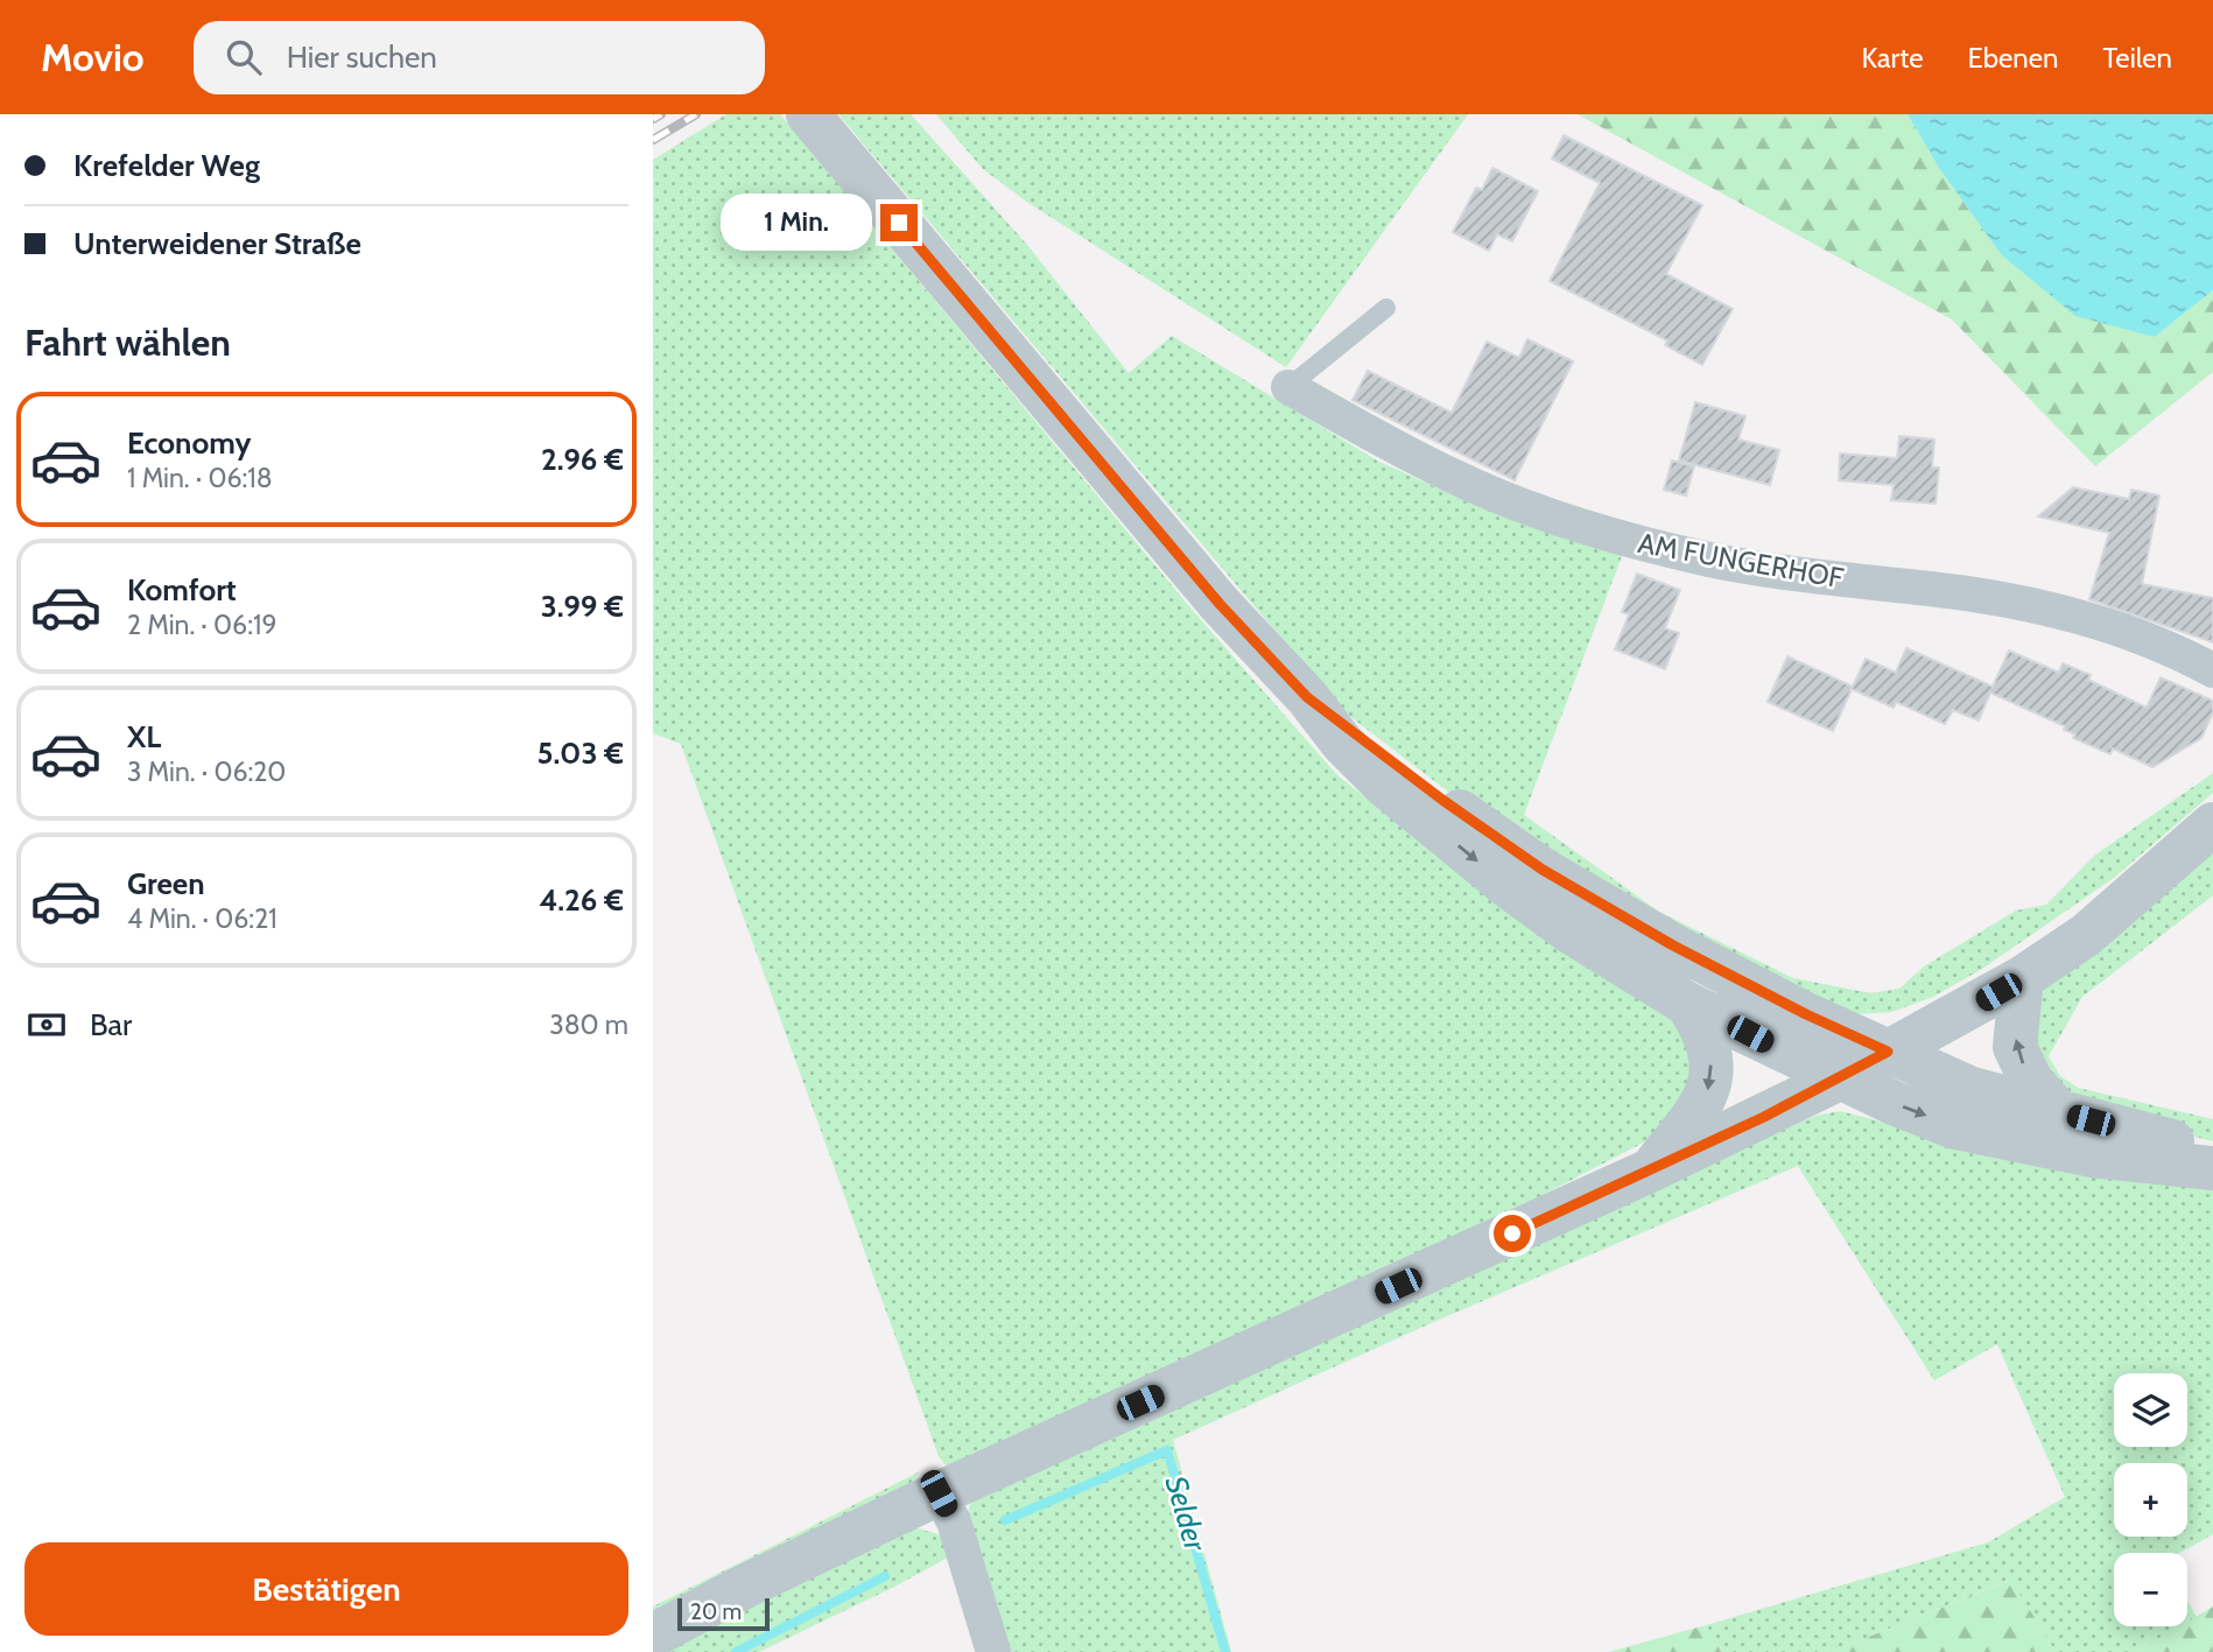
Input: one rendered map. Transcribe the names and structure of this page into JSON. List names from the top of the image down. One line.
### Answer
{"streets":{"street":["AM FUNGERHOF"]},"water":["Selder"],"scale_bar":"20 m","page":{"header":"Movio","search":"Hier suchen","nav":["Karte","Ebenen","Teilen"],"banner":["Krefelder Weg","Unterweidener Straße"],"bubble":"1 Min.","heading":"Fahrt wählen","list":[{"name":"Economy","note":"1 Min. · 06:18","value":"2.96 €"},{"name":"Komfort","note":"2 Min. · 06:19","value":"3.99 €"},{"name":"XL","note":"3 Min. · 06:20","value":"5.03 €"},{"name":"Green","note":"4 Min. · 06:21","value":"4.26 €"}],"pay":["Bar","380 m"],"map_buttons":["+","−"],"buttons":"Bestätigen","scale":"20 m"}}
